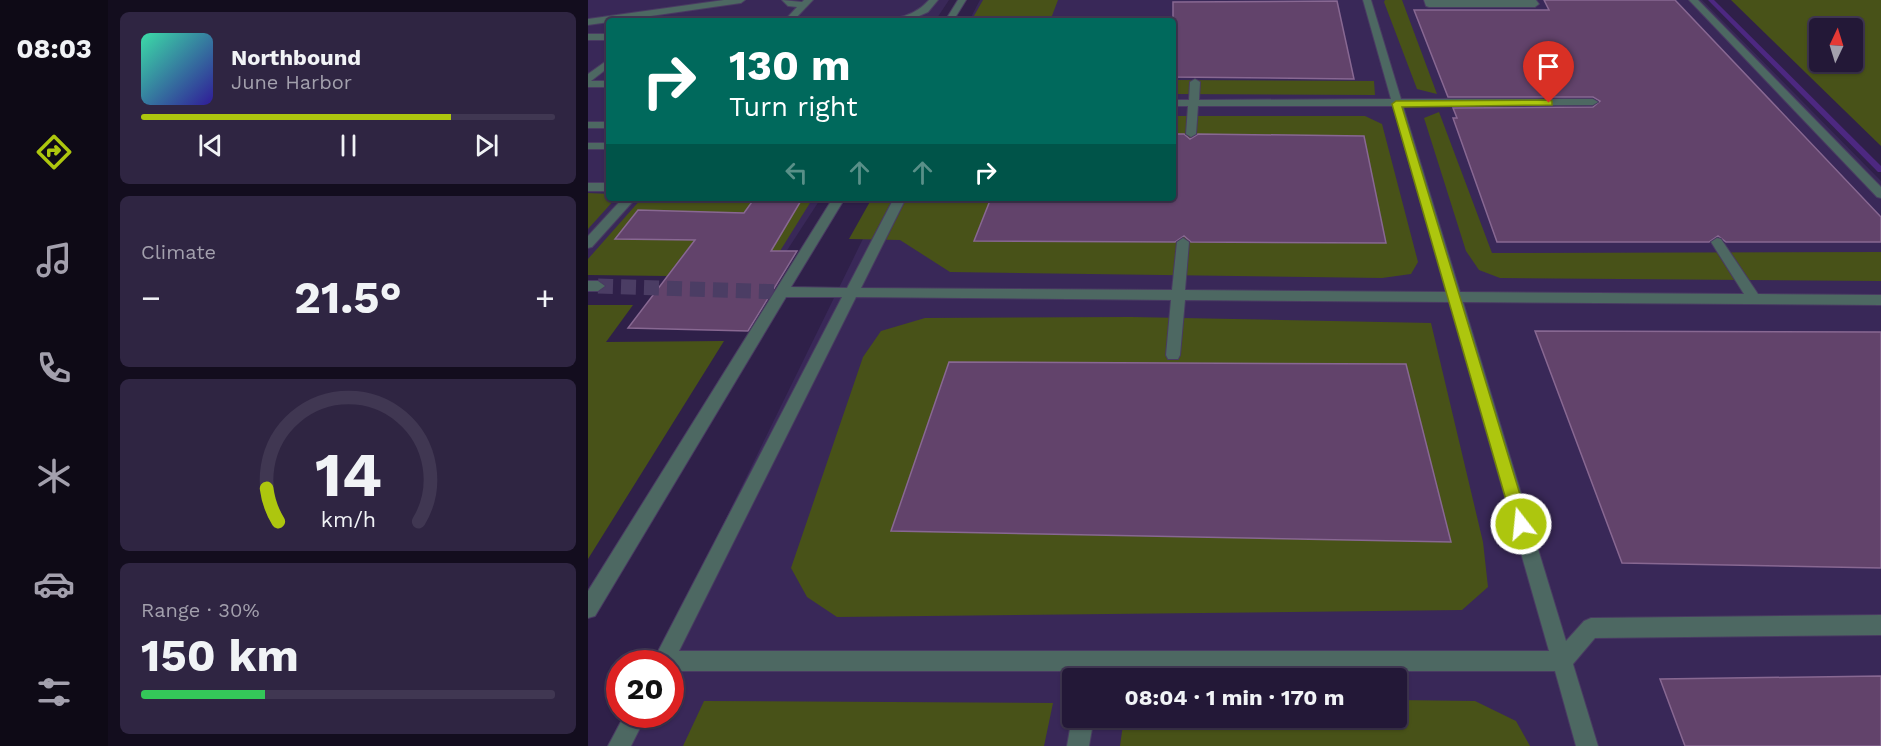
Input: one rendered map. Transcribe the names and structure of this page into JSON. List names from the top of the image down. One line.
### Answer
{"north":"top","page":{"tabs":"08:03","turn":["130 m","Turn right"],"song":["Northbound","June Harbor"],"tile":["Climate",["Range · 30%","150 km"]],"heat":["−","21.5°","+"],"limit":"20","trip":"08:04 · 1 min · 170 m","gauge":["14","km/h"]}}
